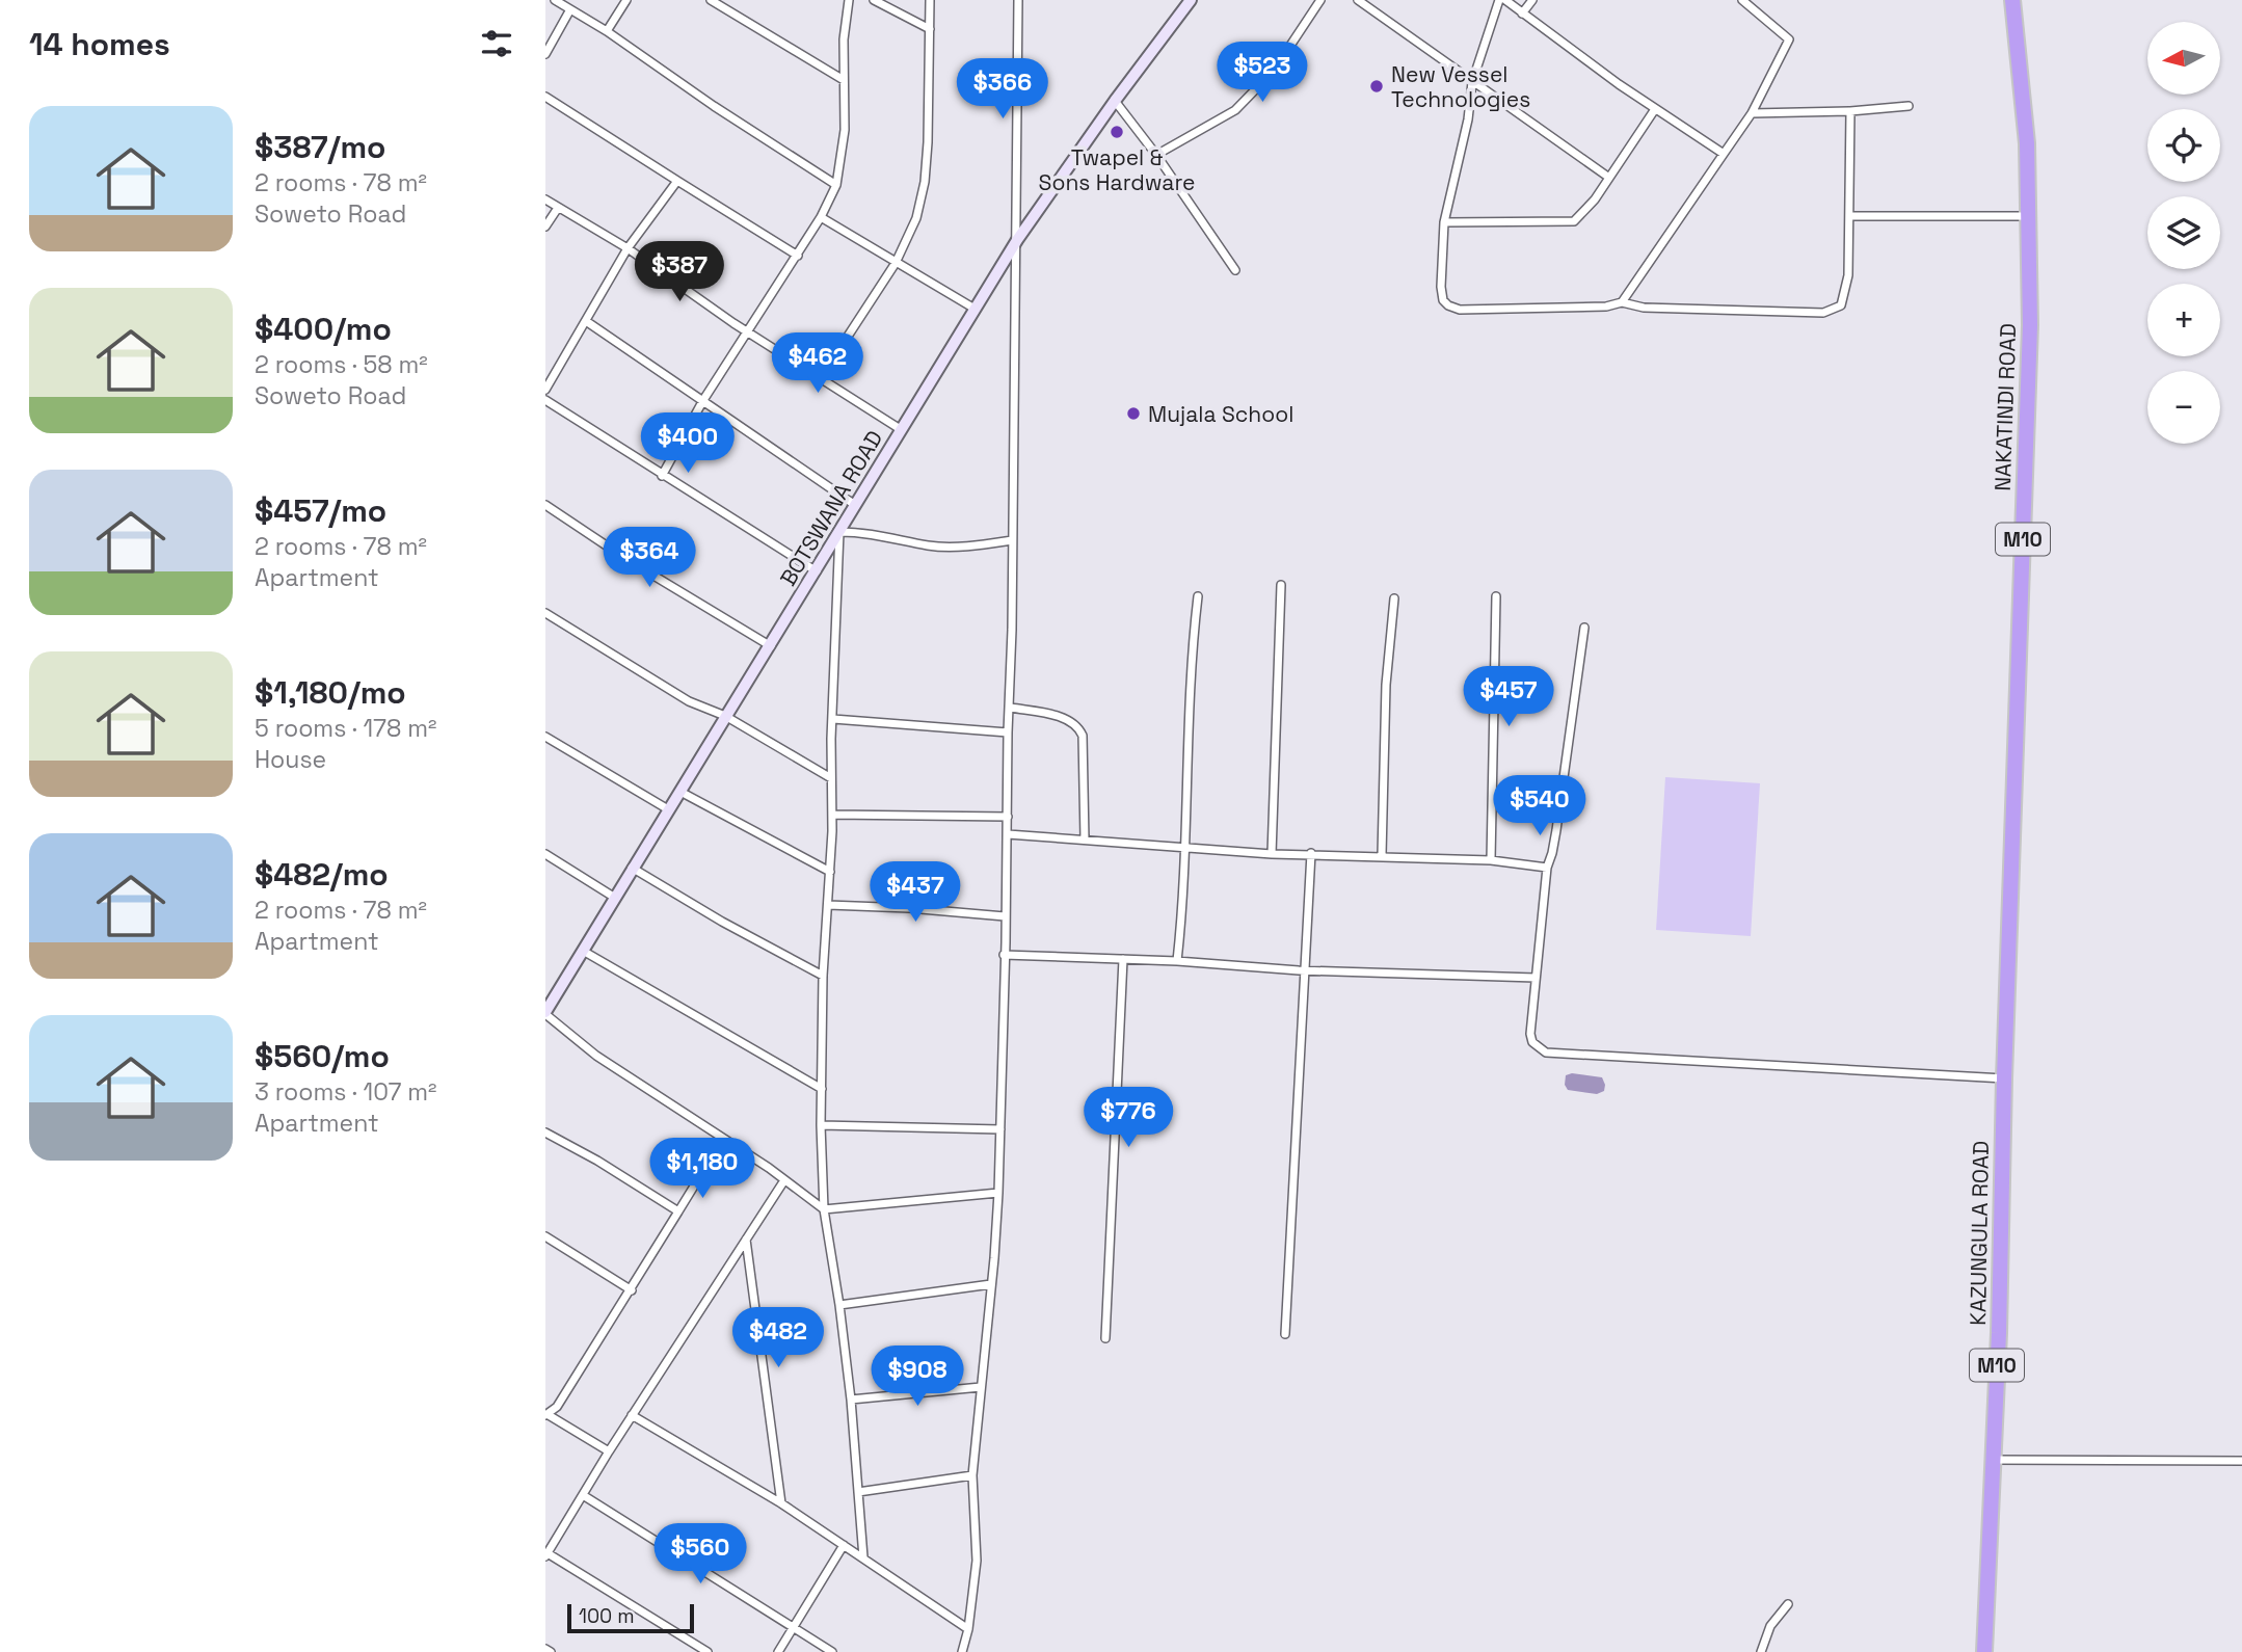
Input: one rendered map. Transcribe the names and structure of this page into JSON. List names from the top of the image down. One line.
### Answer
{"streets":{"highway":["NAKATINDI ROAD","M10","KAZUNGULA ROAD"],"street":["BOTSWANA ROAD"]},"crossings":[["NAKATINDI ROAD","KAZUNGULA ROAD"]],"places":["New Vessel Technologies","Twapel & Sons Hardware","Mujala School"],"scale_bar":"100 m","north":"left","page":{"heading":"14 homes","map_buttons":["+","−"],"price":["$523","$366","$387","$462","$400","$364","$457","$540","$437","$776","$1,180","$482","$908","$560"],"list":[{"name":"$387/mo","note":"2 rooms · 78 m² · Soweto Road"},{"name":"$400/mo","note":"2 rooms · 58 m² · Soweto Road"},{"name":"$457/mo","note":"2 rooms · 78 m² · Apartment"},{"name":"$1,180/mo","note":"5 rooms · 178 m² · House"},{"name":"$482/mo","note":"2 rooms · 78 m² · Apartment"},{"name":"$560/mo","note":"3 rooms · 107 m² · Apartment"}],"scale":"100 m"}}
